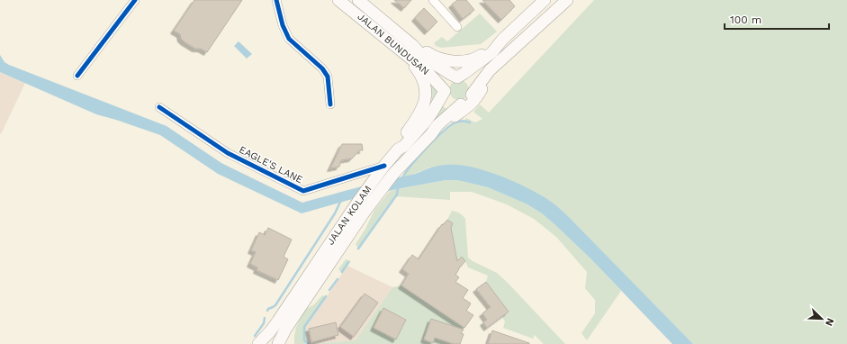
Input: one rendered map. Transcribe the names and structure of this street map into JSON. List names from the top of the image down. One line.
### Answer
{"streets":{"main road":["JALAN BUNDUSAN","JALAN KOLAM"],"street":["EAGLE'S LANE"]},"crossings":[["JALAN BUNDUSAN","JALAN KOLAM"],["EAGLE'S LANE","JALAN KOLAM"]],"scale_bar":"100 m","north":"bottom right"}
